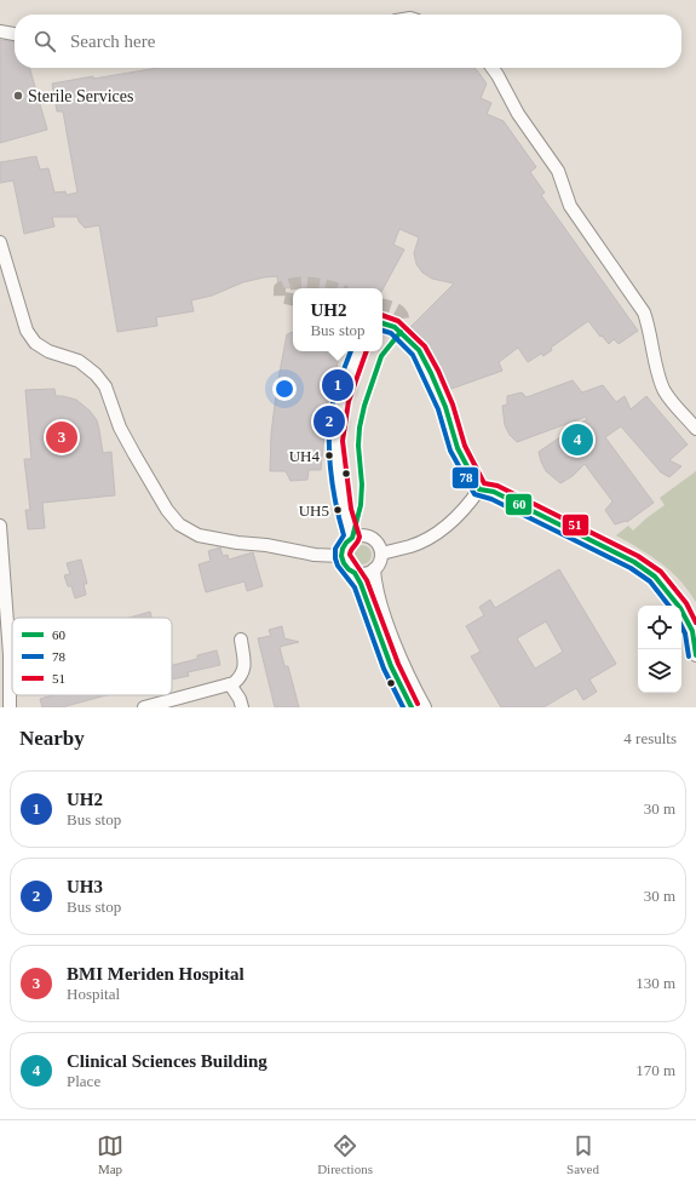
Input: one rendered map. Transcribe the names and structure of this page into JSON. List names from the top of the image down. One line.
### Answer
{"places":["Sterile Services","UH4","UH5"],"lines":["transit line 51","transit line 60","transit line 78"],"legend":["60","78","51"],"page":{"search":"Search here","popup":["UH2","Bus stop"],"pins":["1","2","3","4"],"heading":["Nearby","4 results"],"list":[{"mark":"1","name":"UH2","note":"Bus stop","value":"30 m"},{"mark":"2","name":"UH3","note":"Bus stop","value":"30 m"},{"mark":"3","name":"BMI Meriden Hospital","note":"Hospital","value":"130 m"},{"mark":"4","name":"Clinical Sciences Building","note":"Place","value":"170 m"}],"nav":["Map","Directions","Saved"]}}
